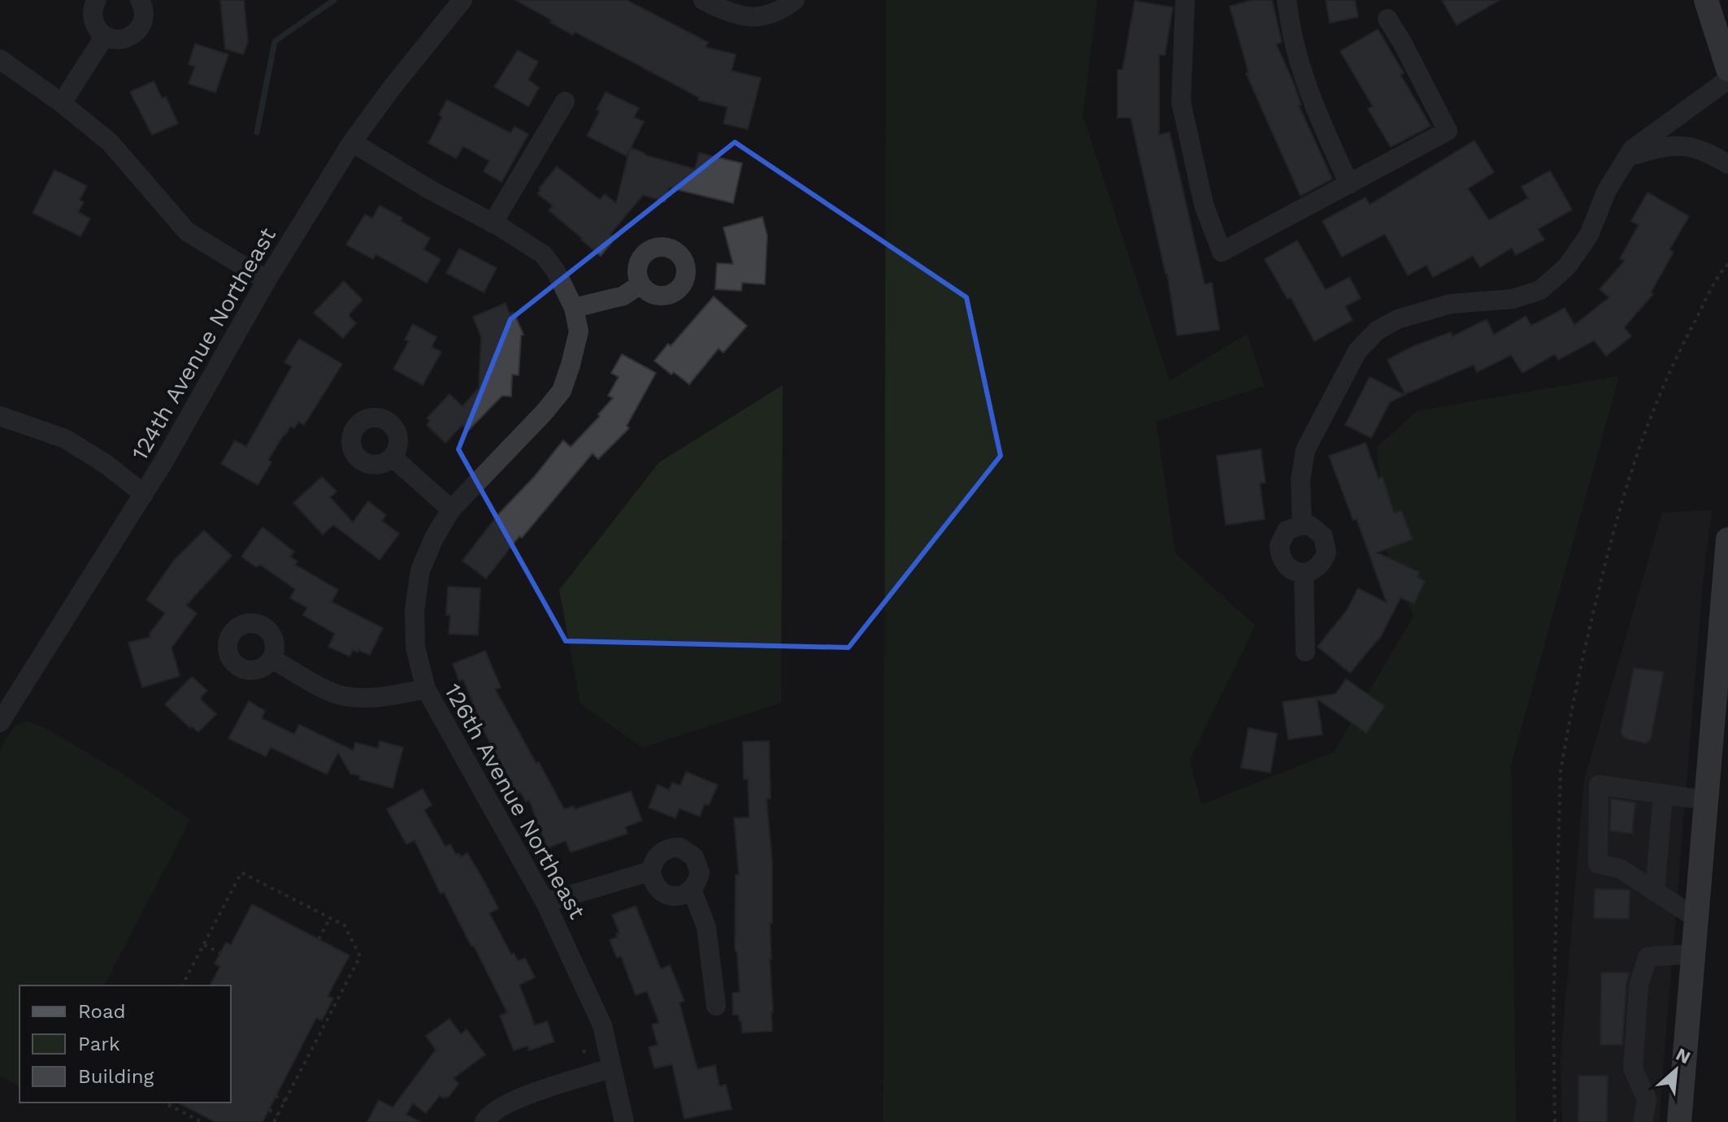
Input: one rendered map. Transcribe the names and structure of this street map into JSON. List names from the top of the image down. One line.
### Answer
{"streets":{"street":["124th Avenue Northeast","126th Avenue Northeast"]},"legend":["Road","Park","Building"],"north":"top right"}
